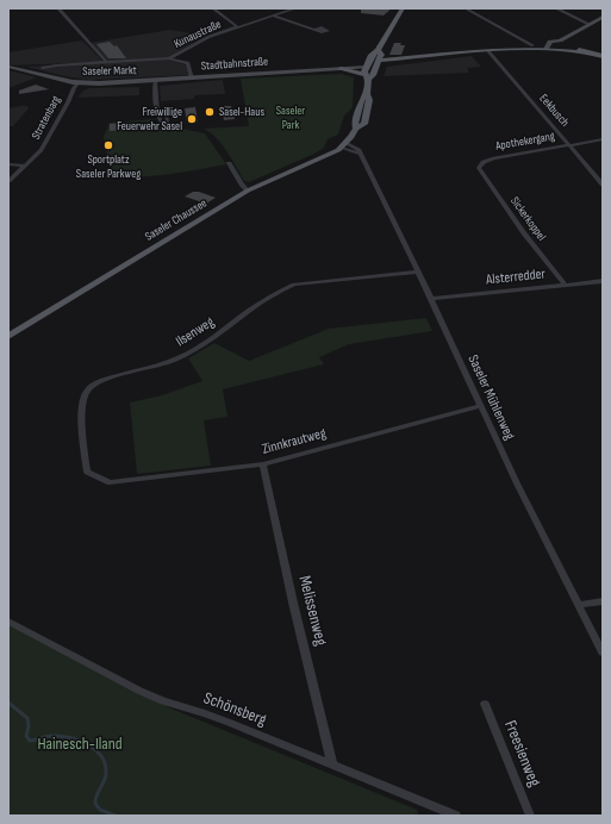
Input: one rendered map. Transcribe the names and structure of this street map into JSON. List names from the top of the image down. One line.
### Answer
{"streets":{"main road":["Stadtbahnstraße","Saseler Markt","Saseler Chaussee"],"street":["Kunaustraße","Eekbusch","Stratenbarg","Apothekergang","Sickerkoppel","Alsterredder","Ilsenweg","Saseler Mühlenweg","Zinnkrautweg","Melissenweg","Schönsberg","Freesienweg"]},"crossings":[["Kunaustraße","Stadtbahnstraße"],["Kunaustraße","Saseler Markt"],["Stadtbahnstraße","Saseler Markt"],["Stadtbahnstraße","Eekbusch"],["Stadtbahnstraße","Saseler Chaussee"],["Saseler Markt","Stratenbarg"],["Eekbusch","Apothekergang"],["Apothekergang","Sickerkoppel"],["Sickerkoppel","Alsterredder"],["Saseler Chaussee","Saseler Mühlenweg"],["Alsterredder","Saseler Mühlenweg"],["Ilsenweg","Saseler Mühlenweg"],["Ilsenweg","Zinnkrautweg"],["Saseler Mühlenweg","Zinnkrautweg"],["Zinnkrautweg","Melissenweg"],["Melissenweg","Schönsberg"]],"parks":["Saseler Park","Hainesch-Iland"],"places":["Sasel-Haus","Freiwillige Feuerwehr Sasel","Sportplatz Saseler Parkweg"]}
